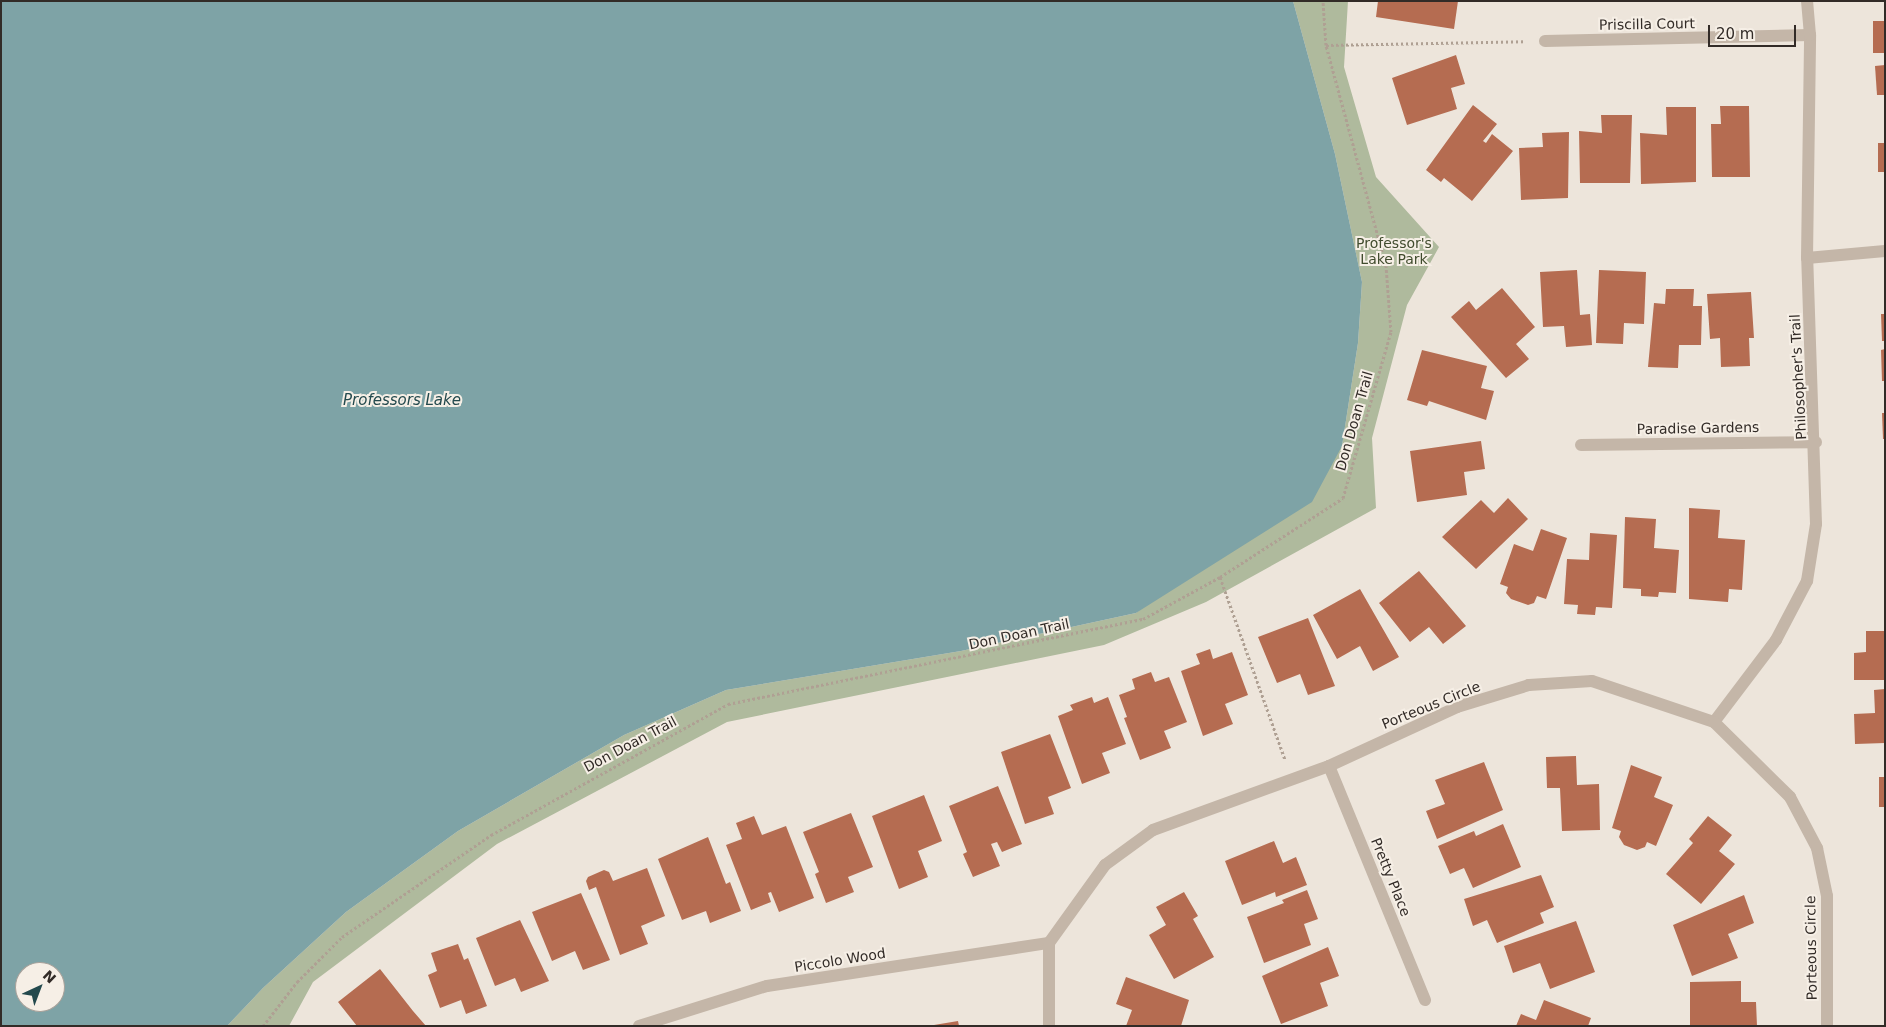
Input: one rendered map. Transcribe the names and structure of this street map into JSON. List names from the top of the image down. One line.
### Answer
{"streets":{"street":["Priscilla Court","Philosopher's Trail","Paradise Gardens","Porteous Circle","Pretty Place","Piccolo Wood"],"path":["Don Doan Trail"]},"crossings":[["Priscilla Court","Philosopher's Trail"],["Philosopher's Trail","Paradise Gardens"],["Philosopher's Trail","Porteous Circle"],["Porteous Circle","Pretty Place"],["Porteous Circle","Piccolo Wood"]],"water":["Professors Lake"],"parks":["Professor's Lake Park"],"scale_bar":"20 m","north":"top right"}
